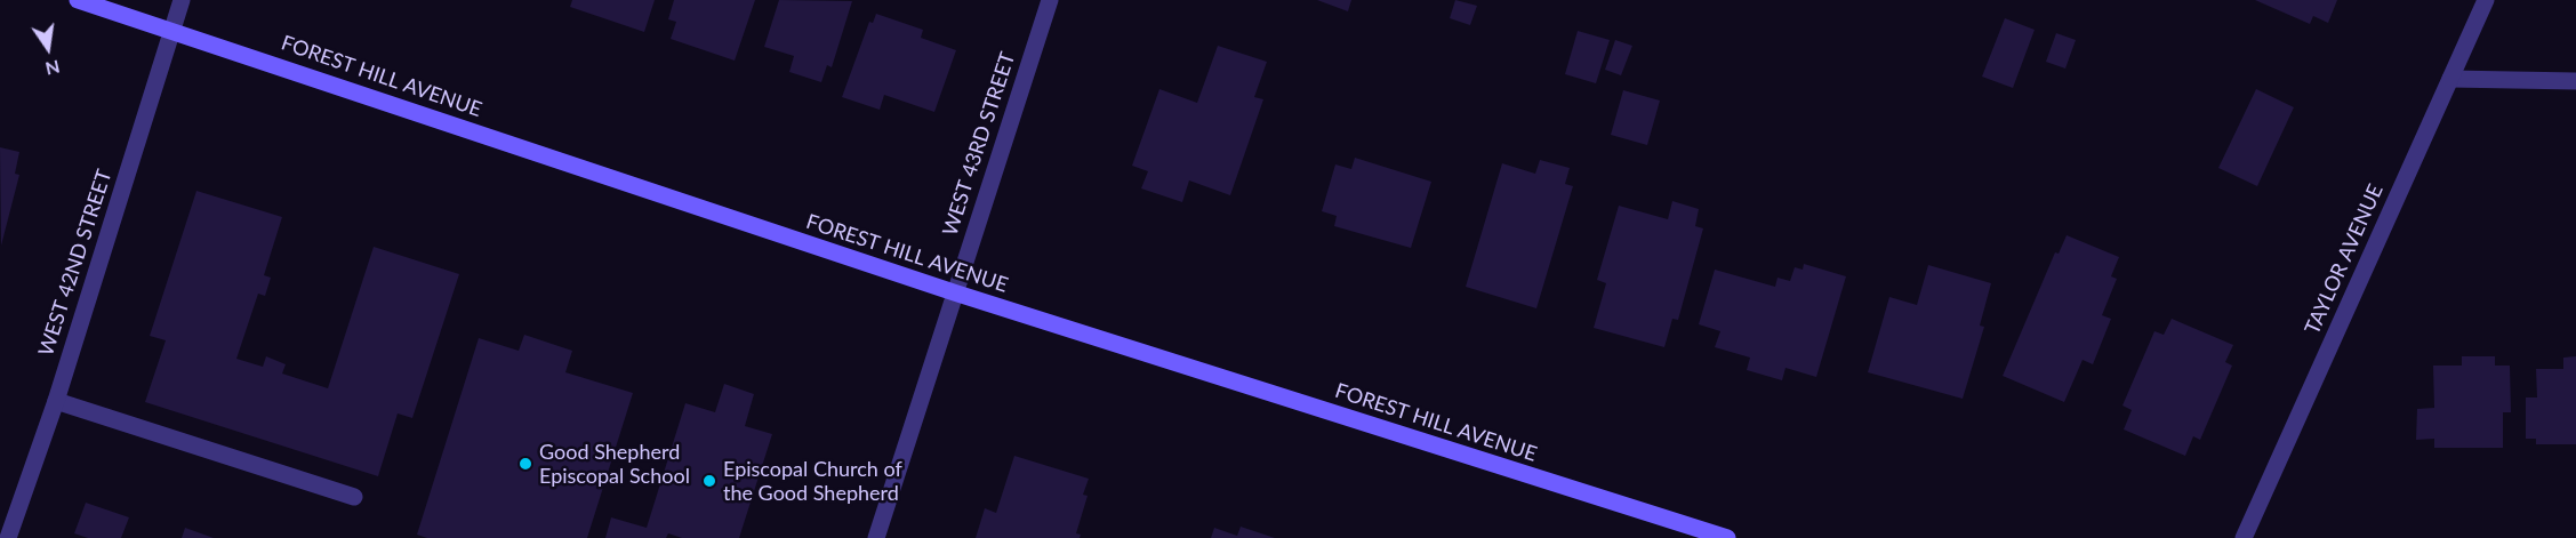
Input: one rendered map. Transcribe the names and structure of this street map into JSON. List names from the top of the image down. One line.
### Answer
{"streets":{"main road":["FOREST HILL AVENUE"],"street":["WEST 43RD STREET","TAYLOR AVENUE","WEST 42ND STREET"]},"crossings":[["FOREST HILL AVENUE","WEST 43RD STREET"],["FOREST HILL AVENUE","WEST 42ND STREET"]],"places":["Good Shepherd Episcopal School","Episcopal Church of the Good Shepherd"],"north":"bottom"}
